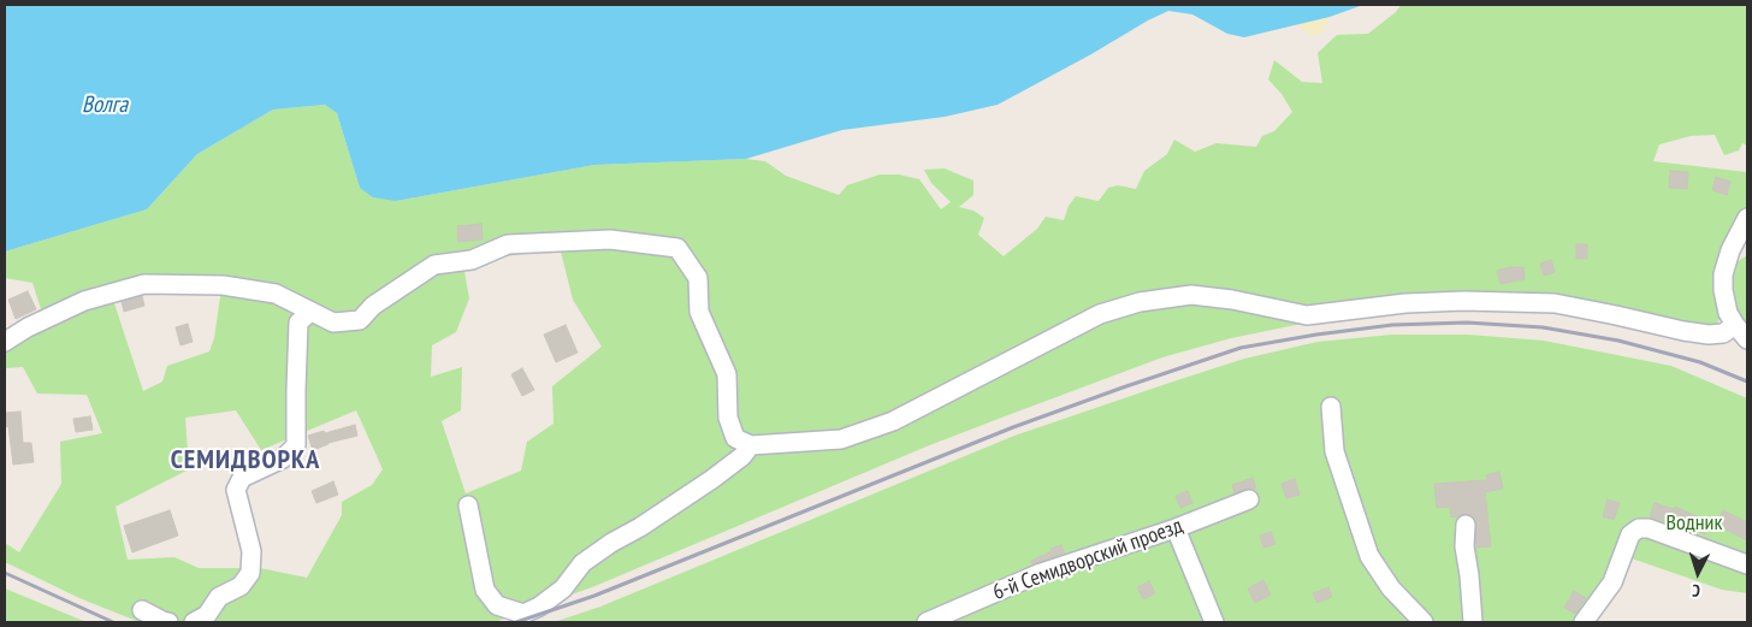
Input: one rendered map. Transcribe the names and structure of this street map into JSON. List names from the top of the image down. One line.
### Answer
{"streets":{"street":["6-й Семидворский проезд"]},"districts":["СЕМИДВОРКА"],"water":["Волга"],"parks":["Водник"],"north":"bottom"}
